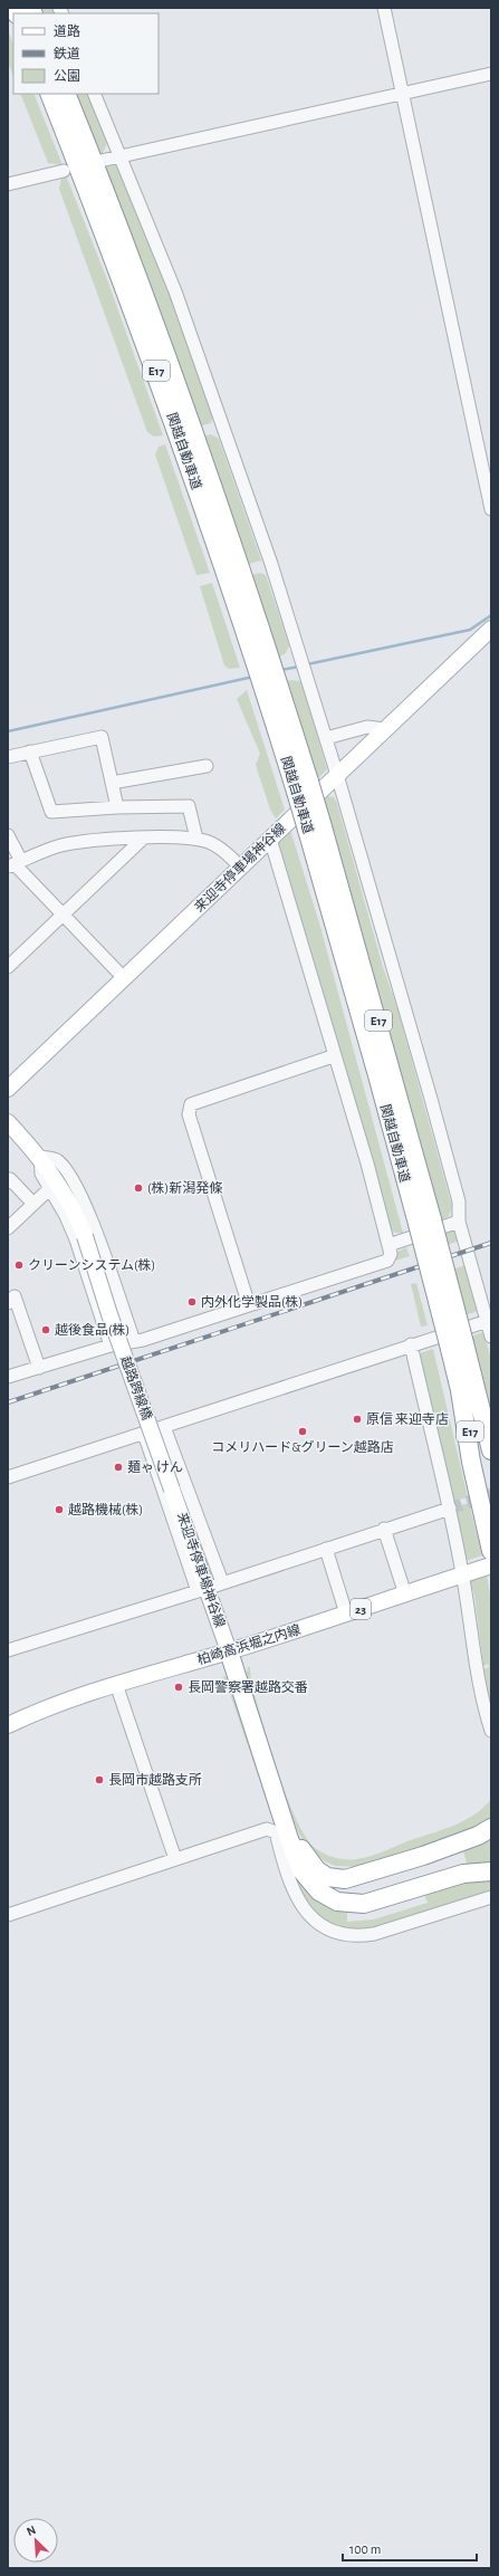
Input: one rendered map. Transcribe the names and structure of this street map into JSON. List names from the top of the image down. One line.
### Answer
{"streets":{"highway":["E17","関越自動車道"],"main road":["来迎寺停車場神谷線","越路跨線橋","23","柏崎高浜堀之内線"]},"crossings":[["来迎寺停車場神谷線","越路跨線橋"],["来迎寺停車場神谷線","柏崎高浜堀之内線"]],"places":["(株)新潟発條","クリーンシステム(株)","内外化学製品(株)","越後食品(株)","原信 来迎寺店","コメリハード&グリーン越路店","麺ゃ けん","越路機械(株)","長岡警察署越路交番","長岡市越路支所"],"legend":["道路","鉄道","公園"],"scale_bar":"100 m","north":"top left"}
